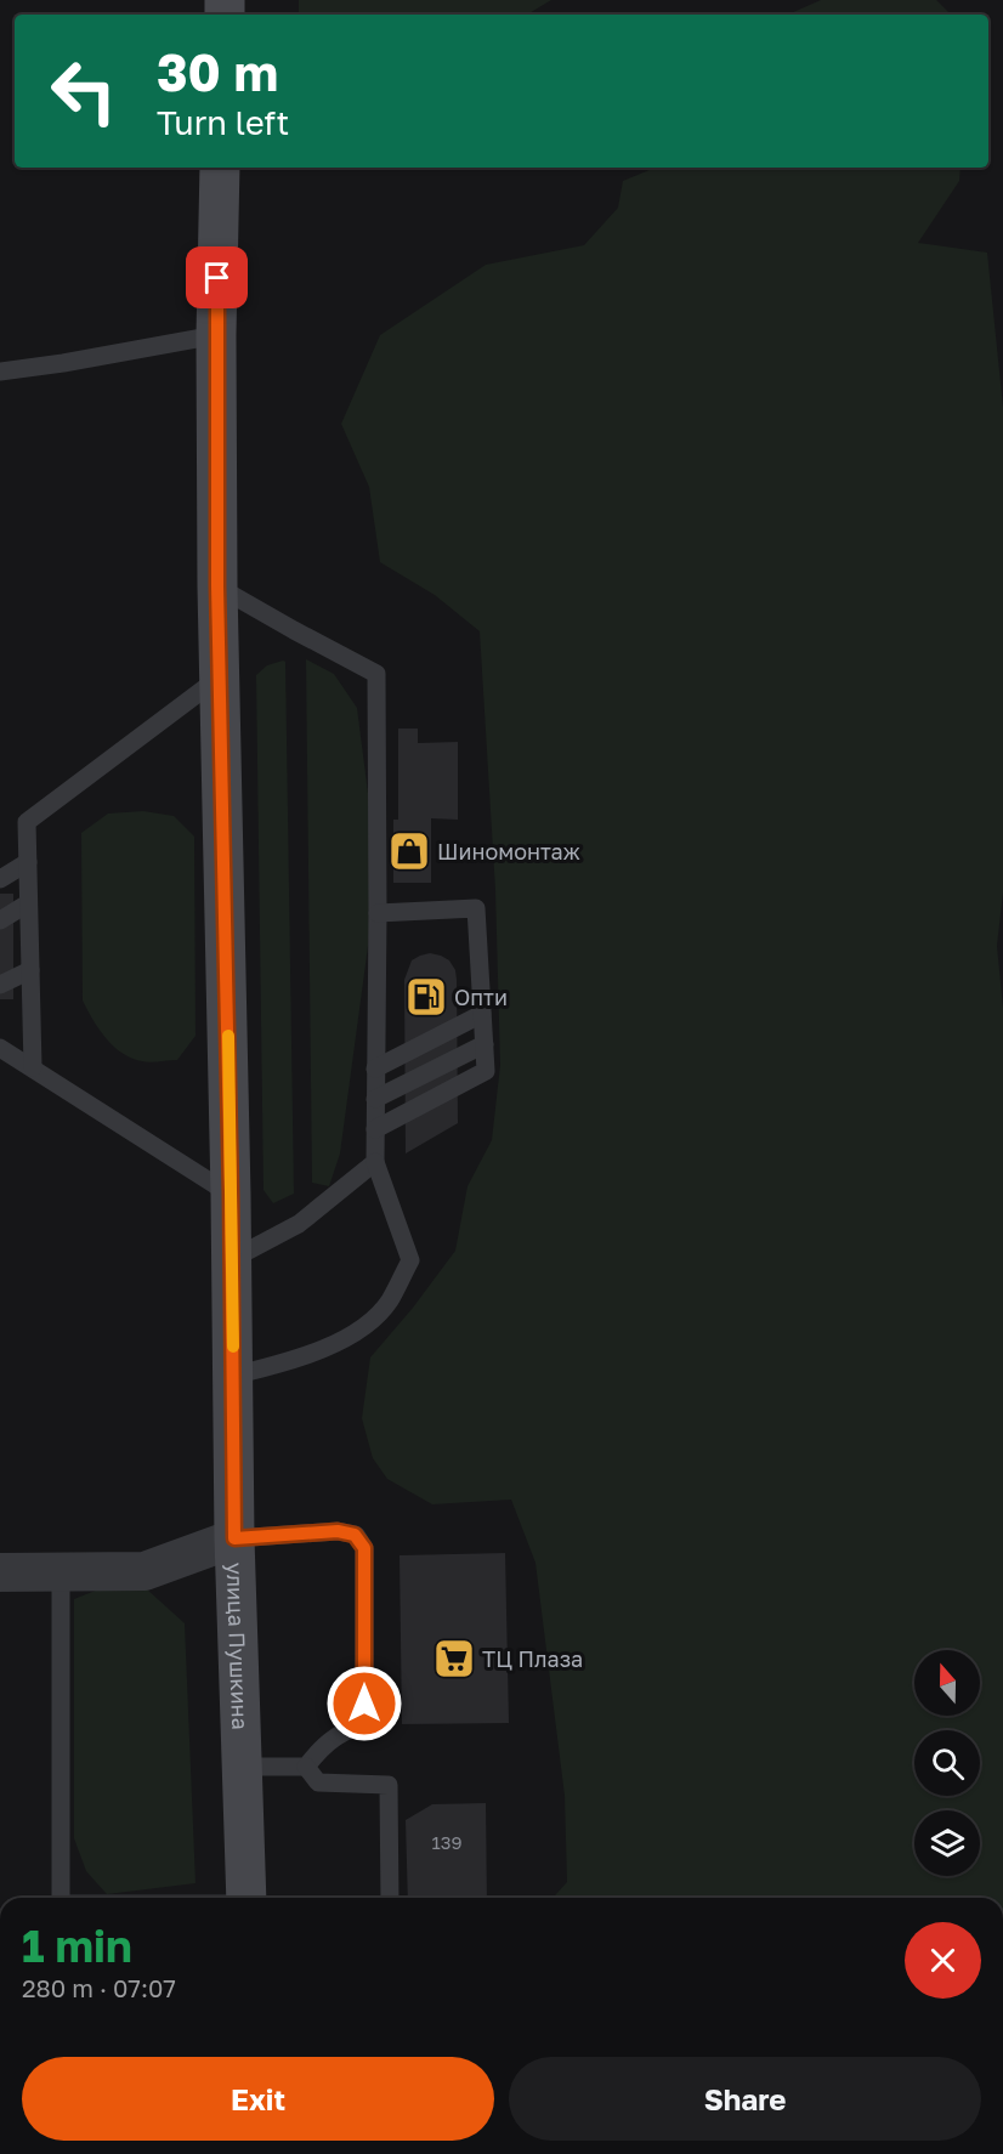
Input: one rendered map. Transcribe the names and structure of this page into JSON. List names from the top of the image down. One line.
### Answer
{"streets":{"main road":["улица Пушкина"]},"places":{"shop":["Шиномонтаж"],"fuel station":["Опти"],"supermarket":["ТЦ Плаза"]},"house_numbers":["139"],"north":"top","page":{"turn":["30 m","Turn left"],"heading":["1 min","280 m · 07:07"],"buttons":["Exit","Share"]}}
